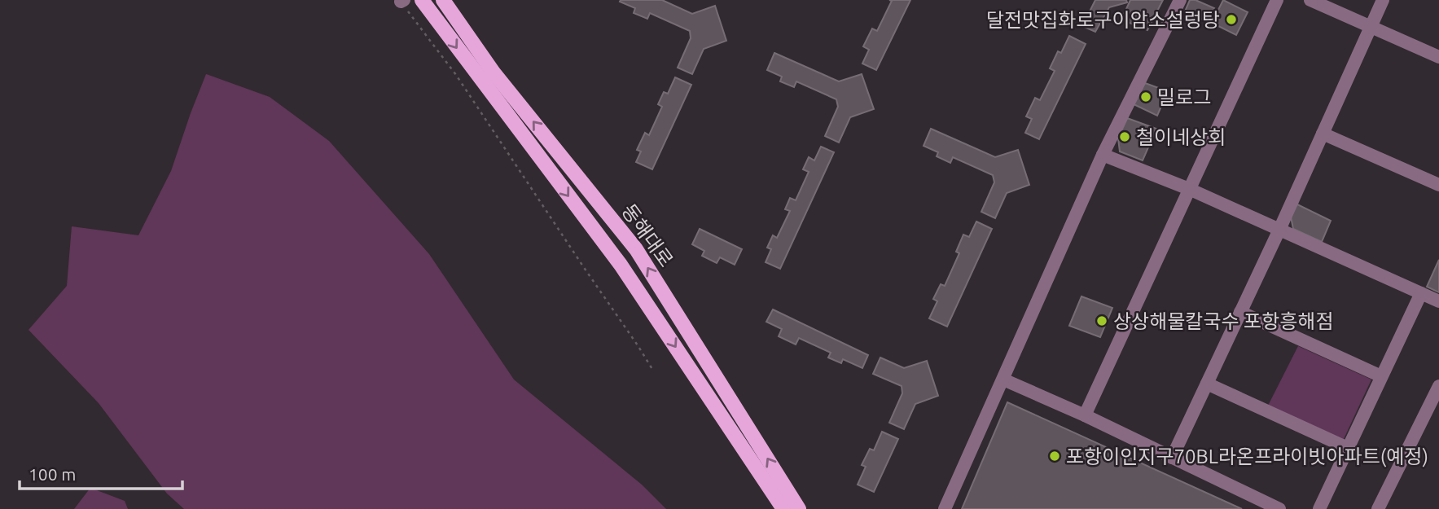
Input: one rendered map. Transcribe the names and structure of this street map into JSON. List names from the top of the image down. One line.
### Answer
{"streets":{"main road":["동해대로"]},"places":["달전맛집화로구이암소설렁탕","밀로그","철이네상회","상상해물칼국수 포항흥해점","포항이인지구70BL라온프라이빗아파트(예정)"],"scale_bar":"100 m"}
